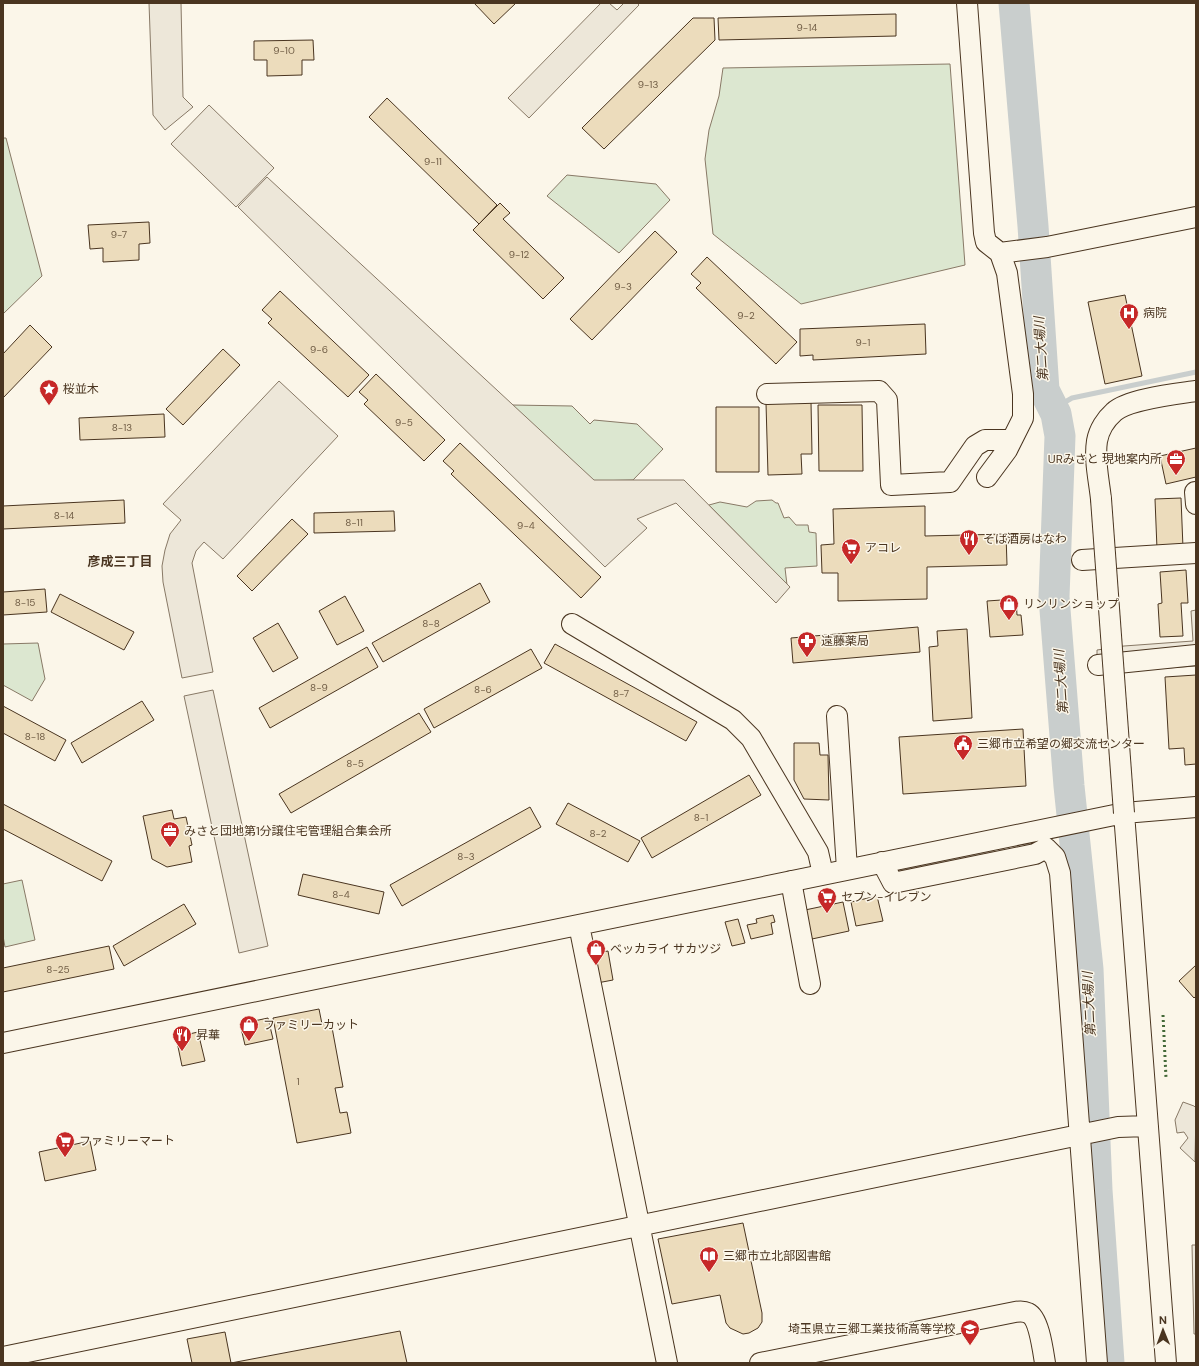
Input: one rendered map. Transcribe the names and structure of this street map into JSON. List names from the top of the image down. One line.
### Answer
{"districts":["彦成三丁目"],"water":["第二大場川"],"places":{"hospital":["病院"],"place":["桜並木"],"office":["URみさと 現地案内所","みさと団地第1分譲住宅管理組合集会所"],"restaurant":["そば酒房はなわ","昇華"],"supermarket":["アコレ","セブン-イレブン","ファミリーマート"],"shop":["リンリンショップ","ベッカライ サカツジ","ファミリーカット"],"pharmacy":["遠藤薬局"],"public building":["三郷市立希望の郷交流センター"],"library":["三郷市立北部図書館"],"school or university":["埼玉県立三郷工業技術高等学校"]},"house_numbers":["9-14","9-10","9-13","9-11","9-7","9-12","9-3","9-2","9-1","9-6","9-5","8-13","8-14","8-11","9-4","8-15","8-8","8-9","8-6","8-7","8-18","8-5","8-1","8-2","8-3","8-4","8-25","1"],"north":"top"}
